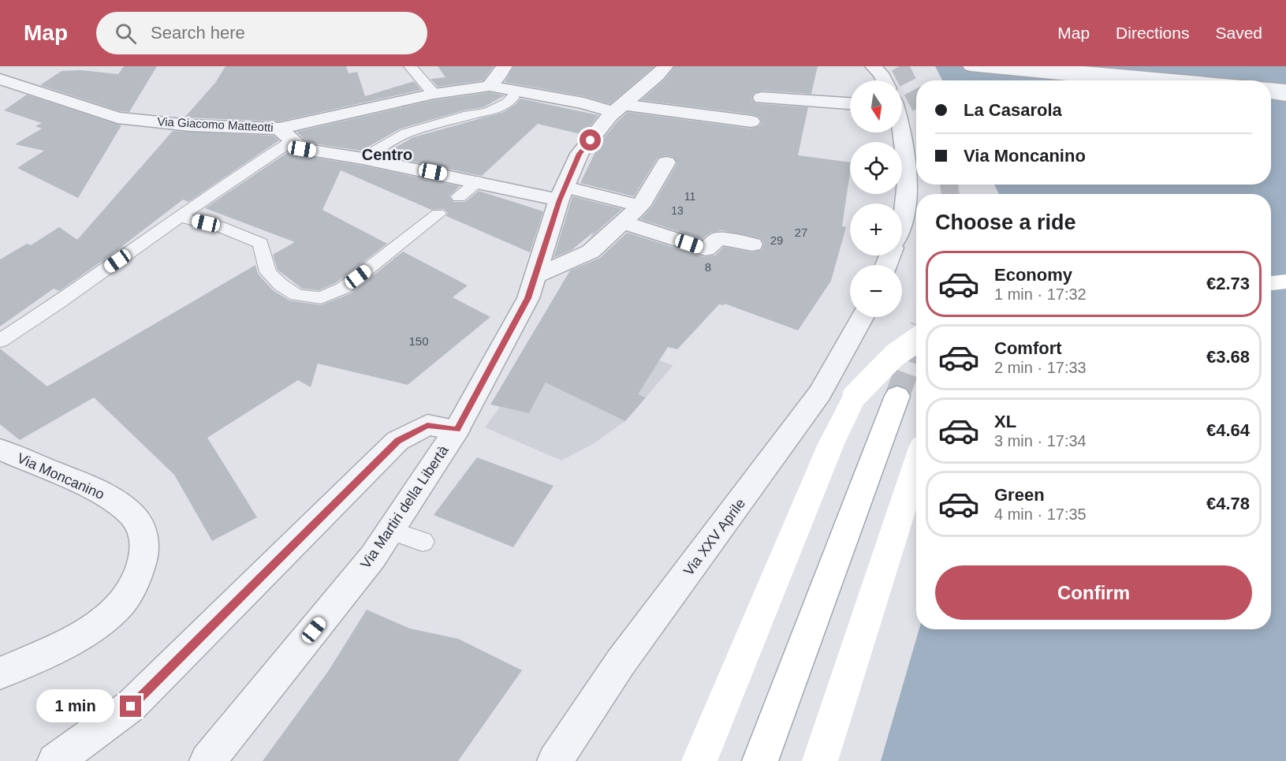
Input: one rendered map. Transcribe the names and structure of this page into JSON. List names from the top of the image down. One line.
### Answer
{"streets":{"street":["Via Giacomo Matteotti","Via Moncanino","Via Martiri della Libertà","Via XXV Aprile"]},"crossings":[["Via Giacomo Matteotti","Via Martiri della Libertà"]],"districts":["Centro"],"house_numbers":["11","13","27","29","8","150"],"north":"bottom","page":{"header":"Map","search":"Search here","nav":["Map","Directions","Saved"],"map_buttons":["+","−"],"banner":["La Casarola","Via Moncanino"],"heading":"Choose a ride","list":[{"name":"Economy","note":"1 min · 17:32","value":"€2.73"},{"name":"Comfort","note":"2 min · 17:33","value":"€3.68"},{"name":"XL","note":"3 min · 17:34","value":"€4.64"},{"name":"Green","note":"4 min · 17:35","value":"€4.78"}],"buttons":"Confirm","bubble":"1 min"}}
